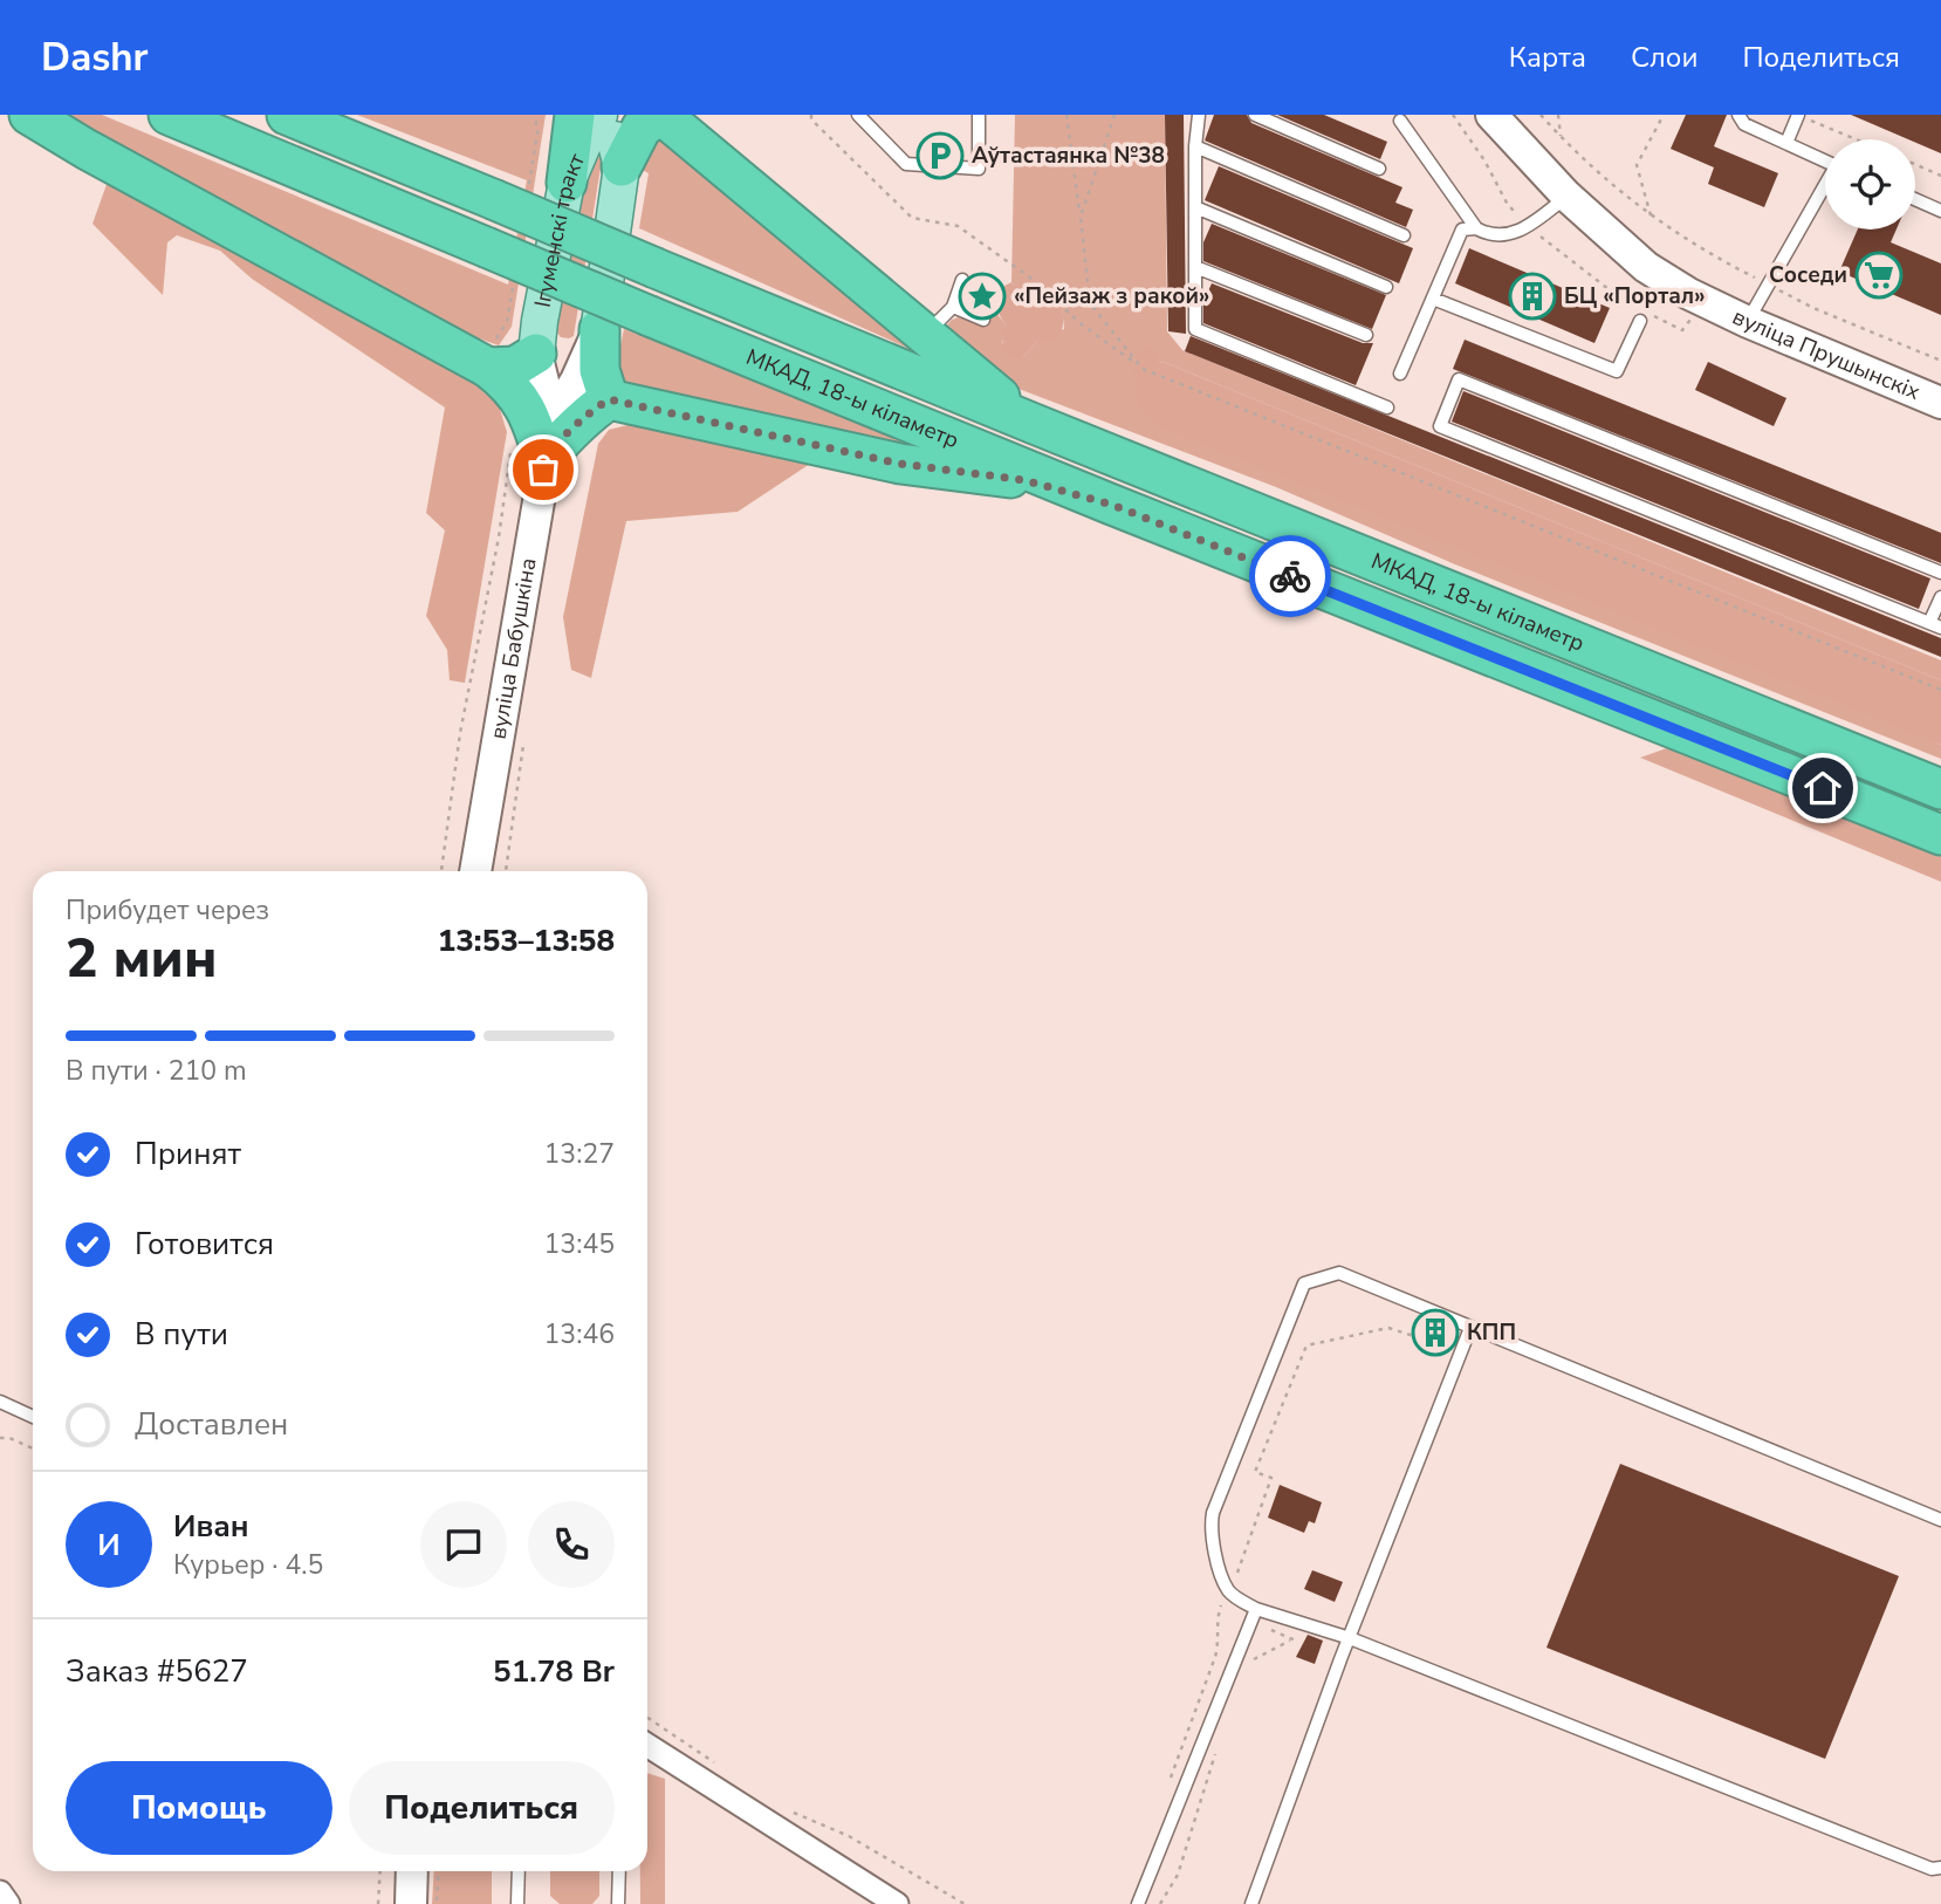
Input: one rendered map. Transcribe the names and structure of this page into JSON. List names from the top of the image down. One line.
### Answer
{"streets":{"highway":["МКАД, 18-ы кіламетр"],"main road":["Ігуменскі тракт"],"street":["вуліца Прушынскіх","вуліца Бабушкіна"]},"crossings":[["Ігуменскі тракт","вуліца Бабушкіна"]],"places":{"parking":["Аўтастаянка №38"],"supermarket":["Соседи"],"place":["«Пейзаж з ракой»"],"building":["БЦ «Портал»","КПП"]},"page":{"header":"Dashr","nav":["Карта","Слои","Поделиться"],"heading":["2 мин","Прибудет через","13:53–13:58"],"panel":["Иван","Курьер · 4.5","Заказ #5627","51.78 Br"],"bar":"В пути · 210 m","list":[["Принят","13:27"],["Готовится","13:45"],["В пути","13:46"],"Доставлен"],"round":"И","buttons":["Помощь","Поделиться"]}}
